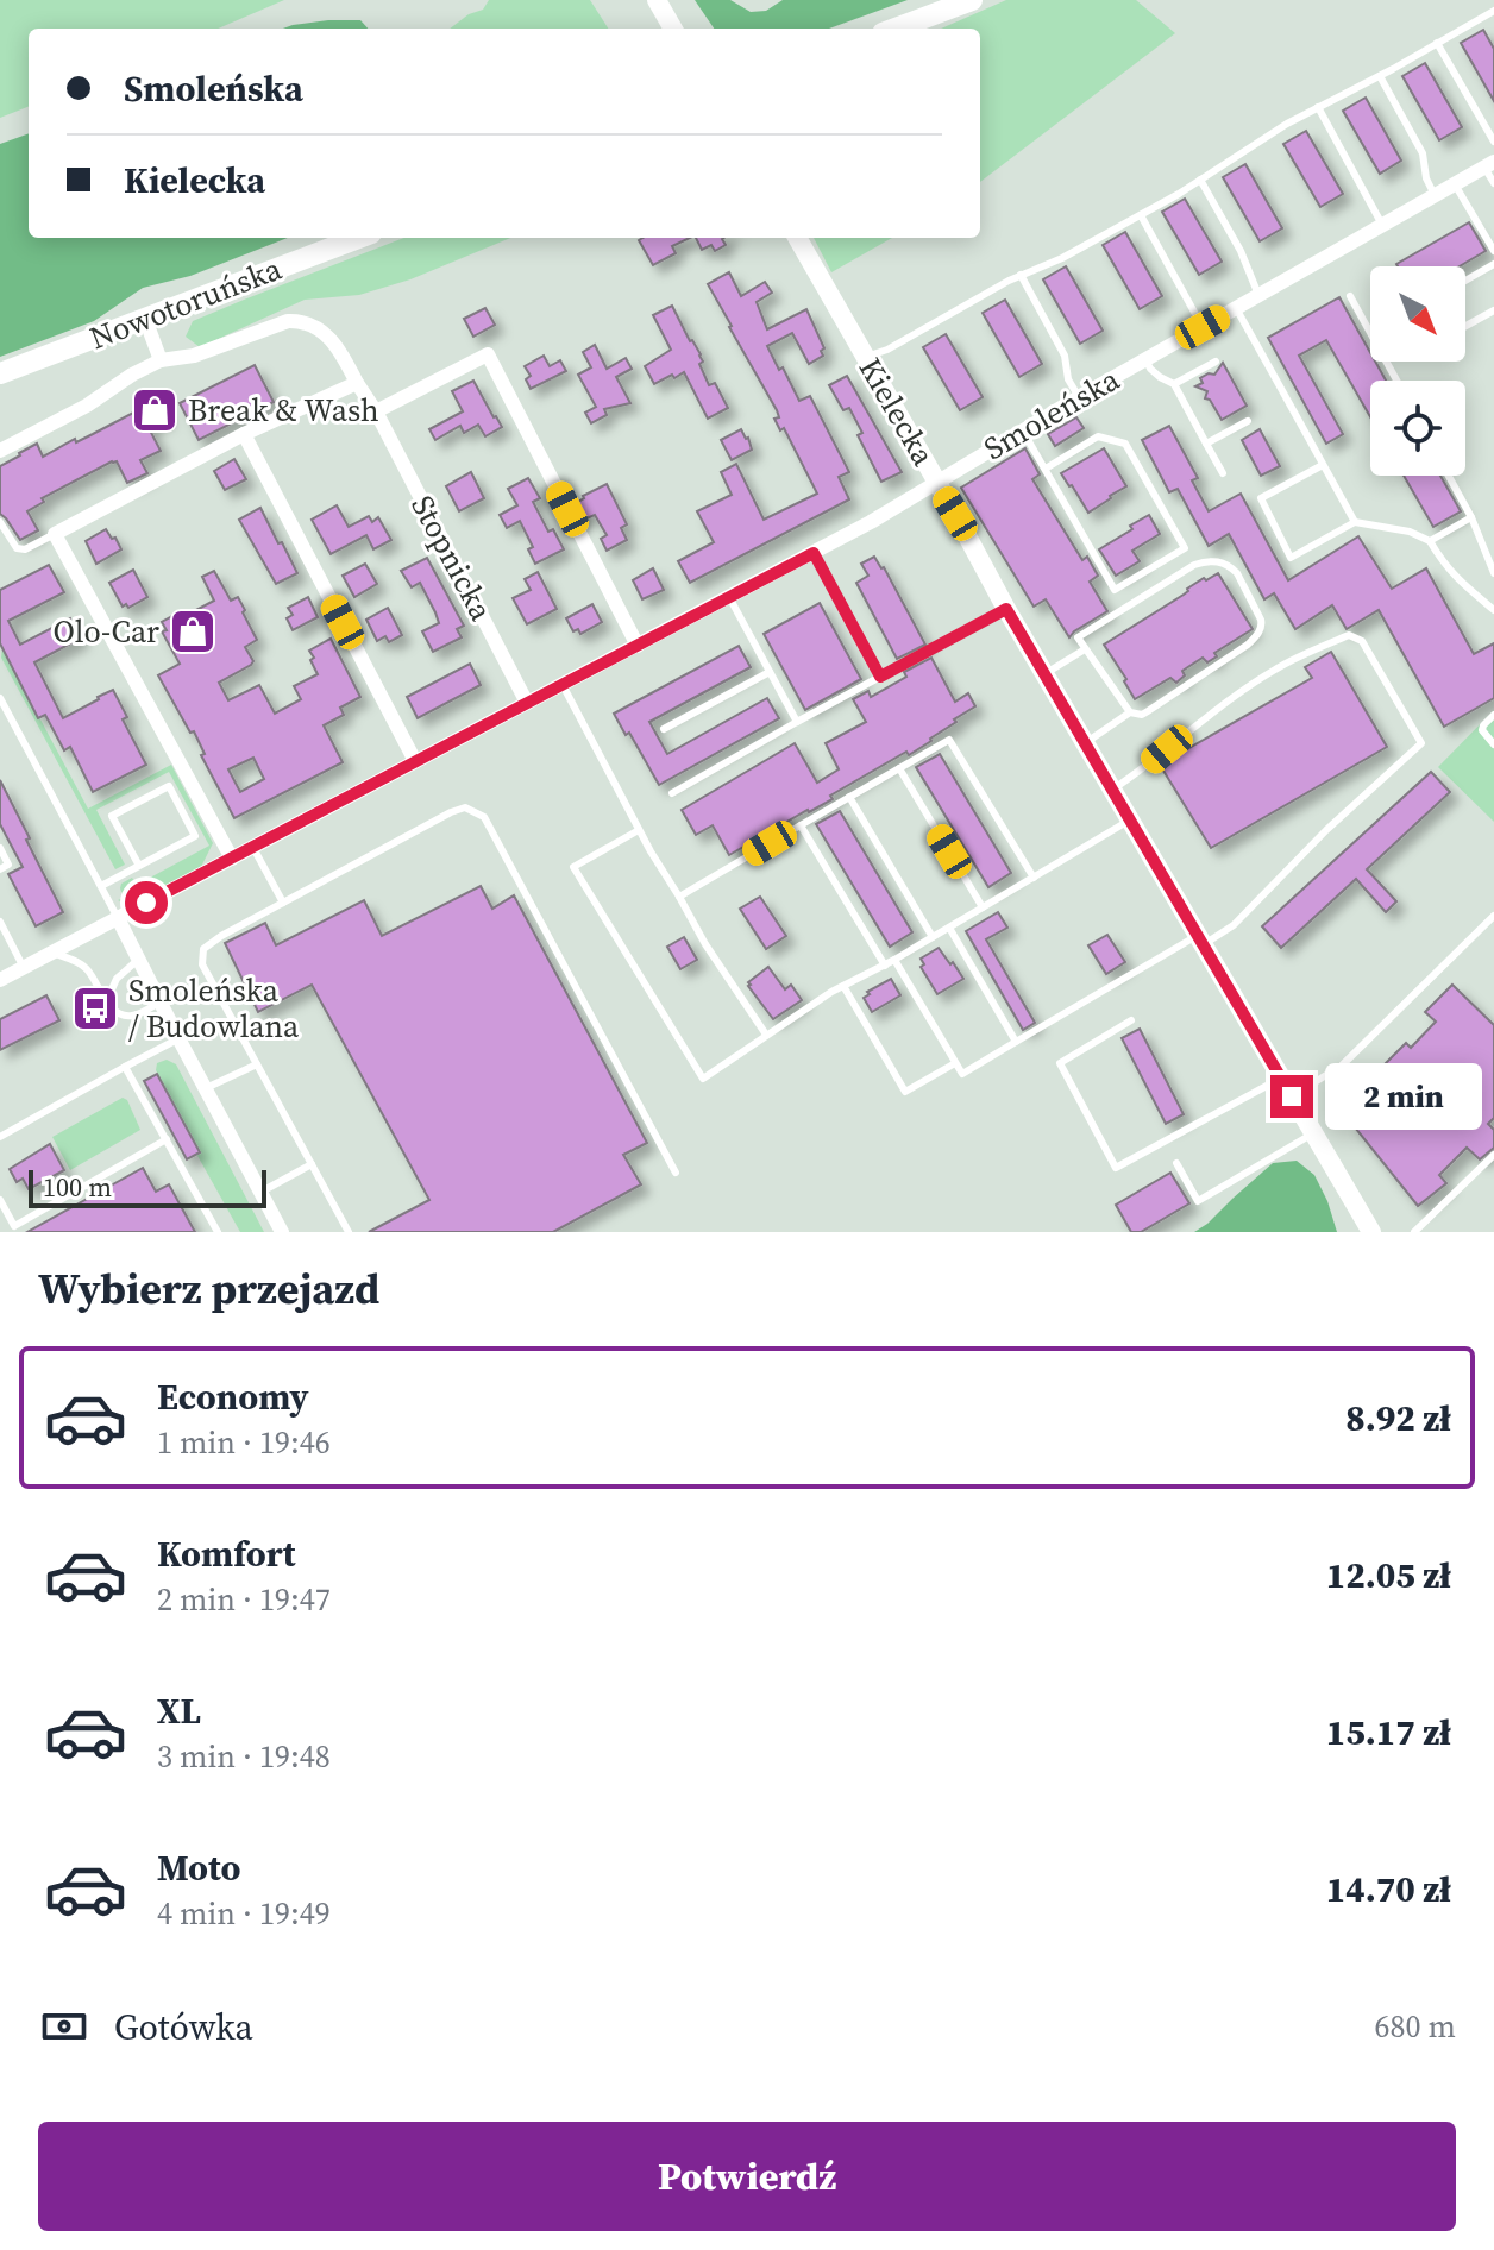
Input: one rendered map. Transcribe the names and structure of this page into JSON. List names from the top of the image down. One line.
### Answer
{"streets":{"main road":["Nowotoruńska"],"street":["Kielecka","Smoleńska","Stopnicka"]},"crossings":[["Kielecka","Smoleńska"],["Smoleńska","Stopnicka"]],"places":{"shop":["Break & Wash","Olo-Car"],"bus stop":["Smoleńska / Budowlana"]},"scale_bar":"100 m","north":"bottom right","page":{"banner":["Smoleńska","Kielecka"],"bubble":"2 min","scale":"100 m","heading":"Wybierz przejazd","list":[{"name":"Economy","note":"1 min · 19:46","value":"8.92 zł"},{"name":"Komfort","note":"2 min · 19:47","value":"12.05 zł"},{"name":"XL","note":"3 min · 19:48","value":"15.17 zł"},{"name":"Moto","note":"4 min · 19:49","value":"14.70 zł"}],"pay":["Gotówka","680 m"],"buttons":"Potwierdź"}}
